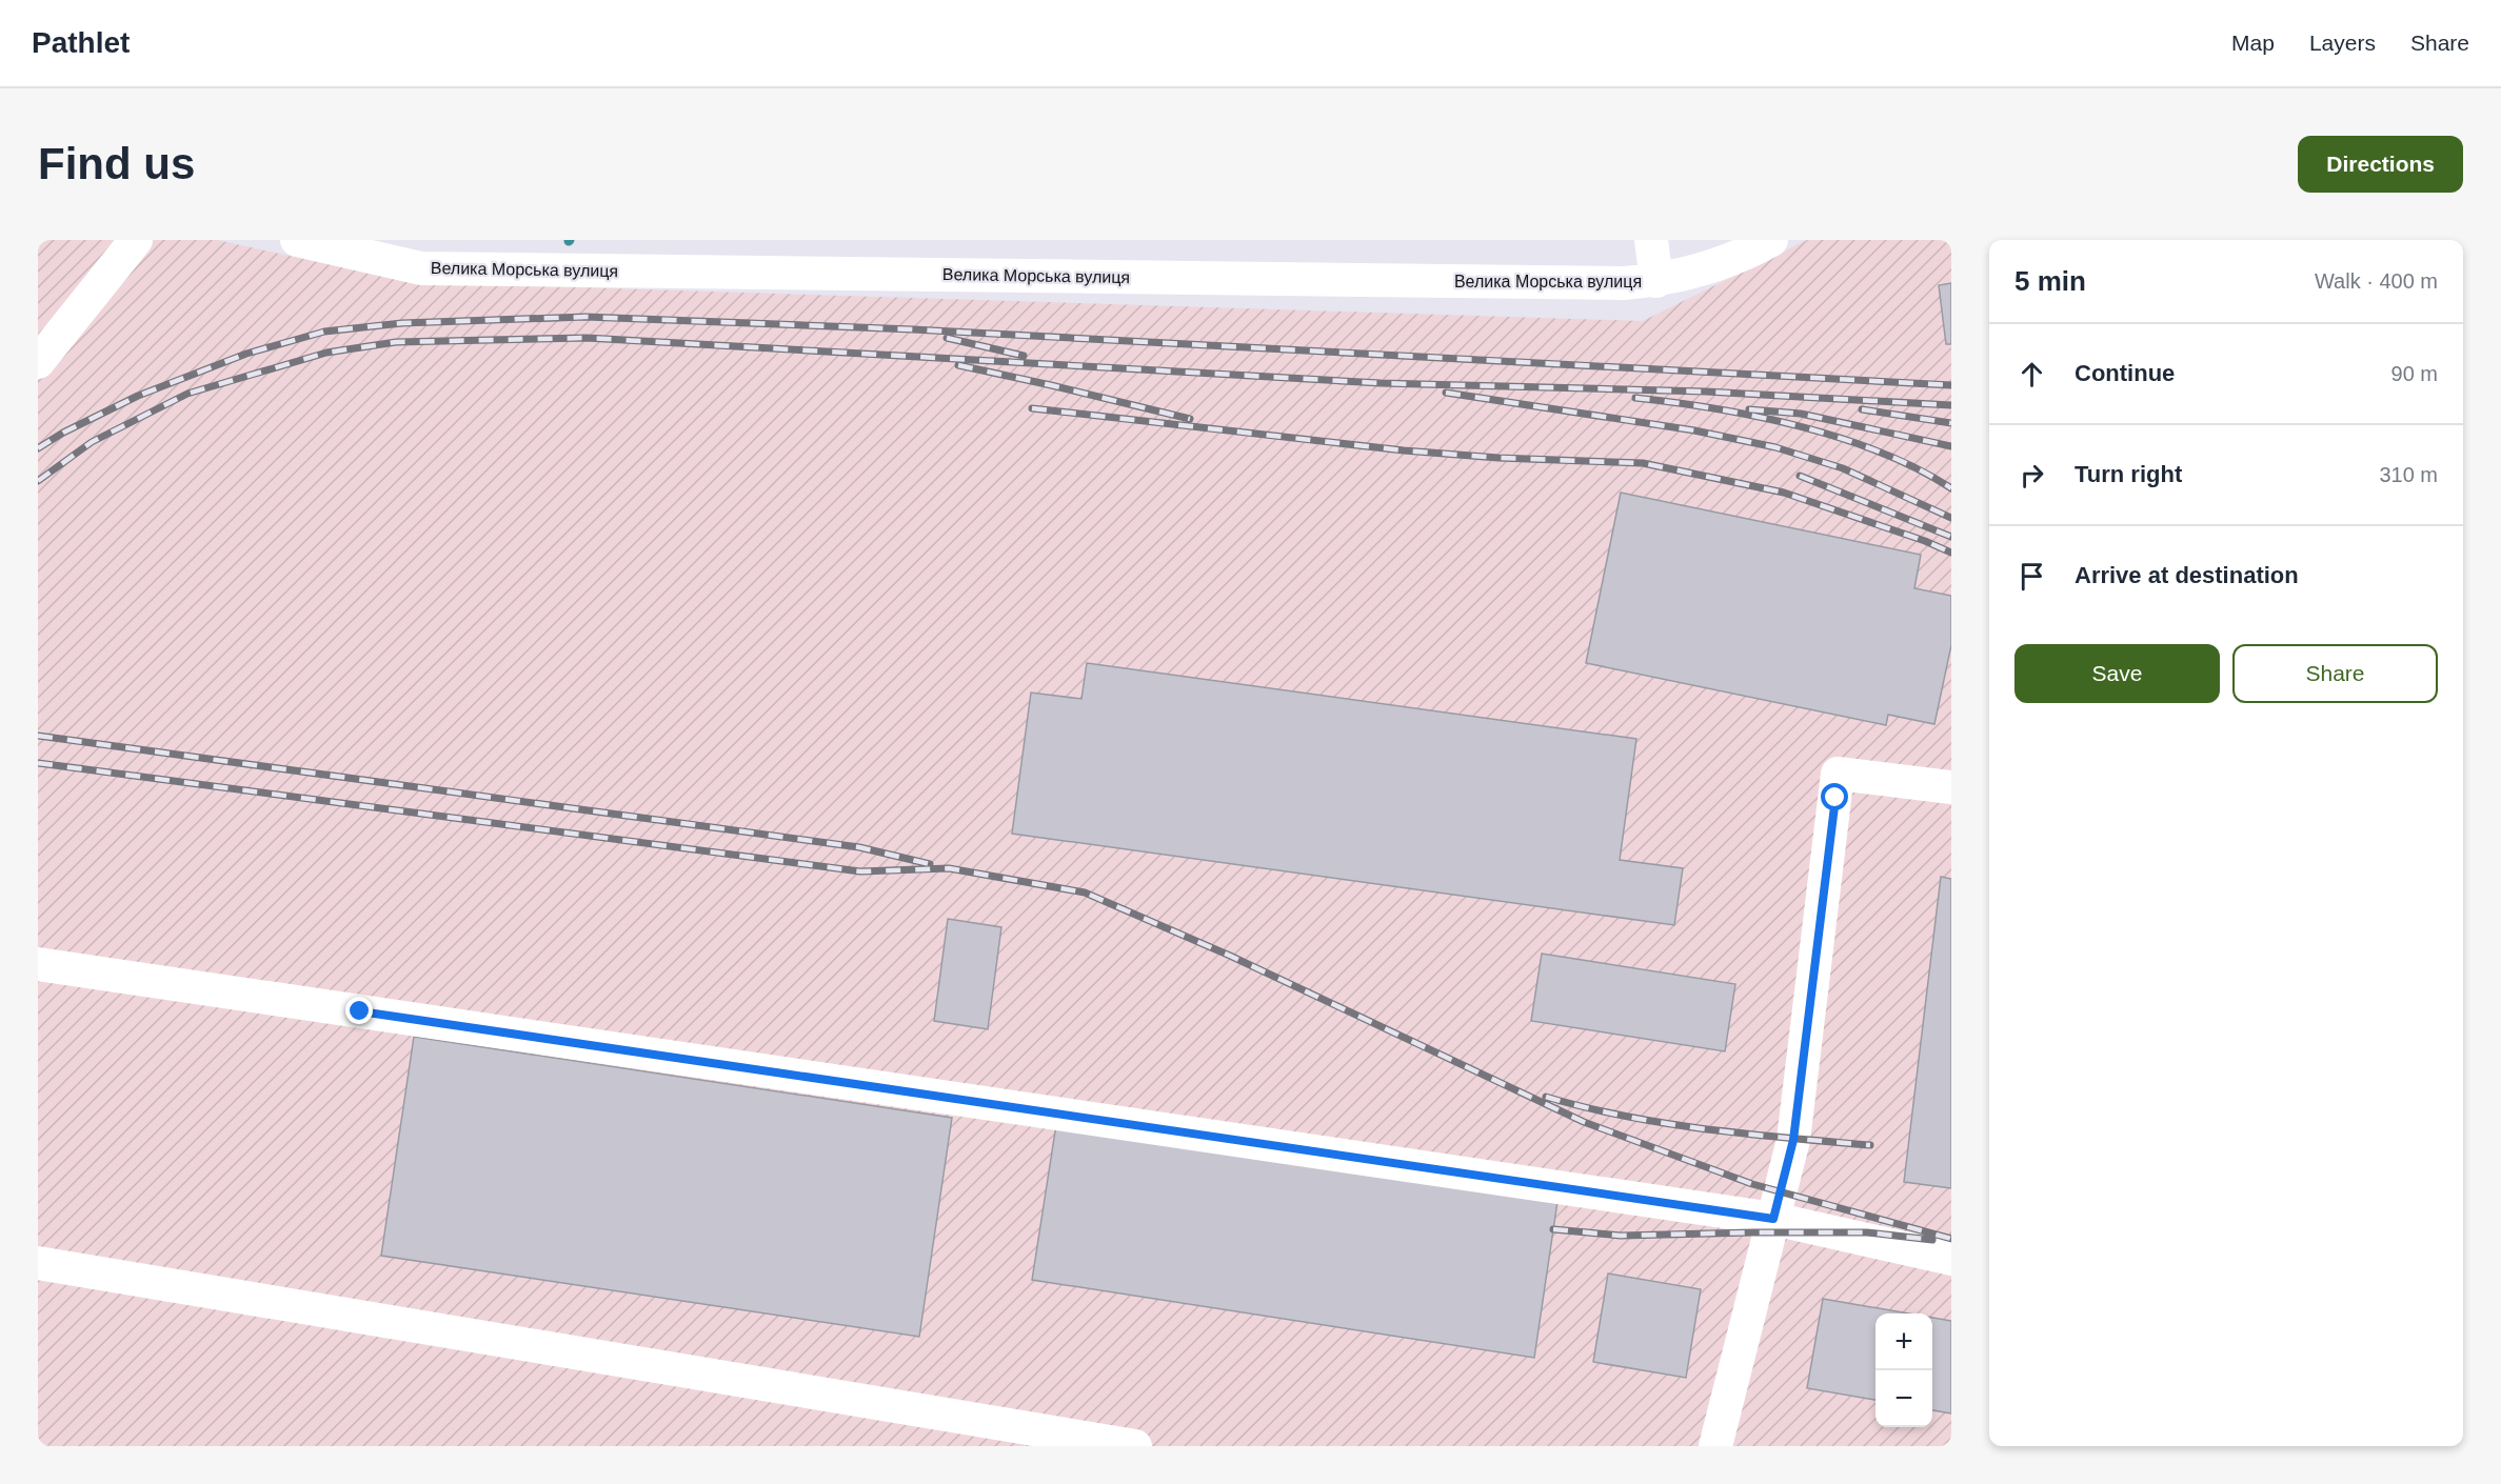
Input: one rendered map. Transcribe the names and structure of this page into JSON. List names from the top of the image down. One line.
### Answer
{"streets":{"street":["Велика Морська вулиця"]},"page":{"header":"Pathlet","nav":["Map","Layers","Share"],"buttons":["Directions",["Save","Share"]],"title":"Find us","heading":["5 min","Walk · 400 m"],"list":[["Continue","90 m"],["Turn right","310 m"],"Arrive at destination"],"map_buttons":["+","−"]}}
